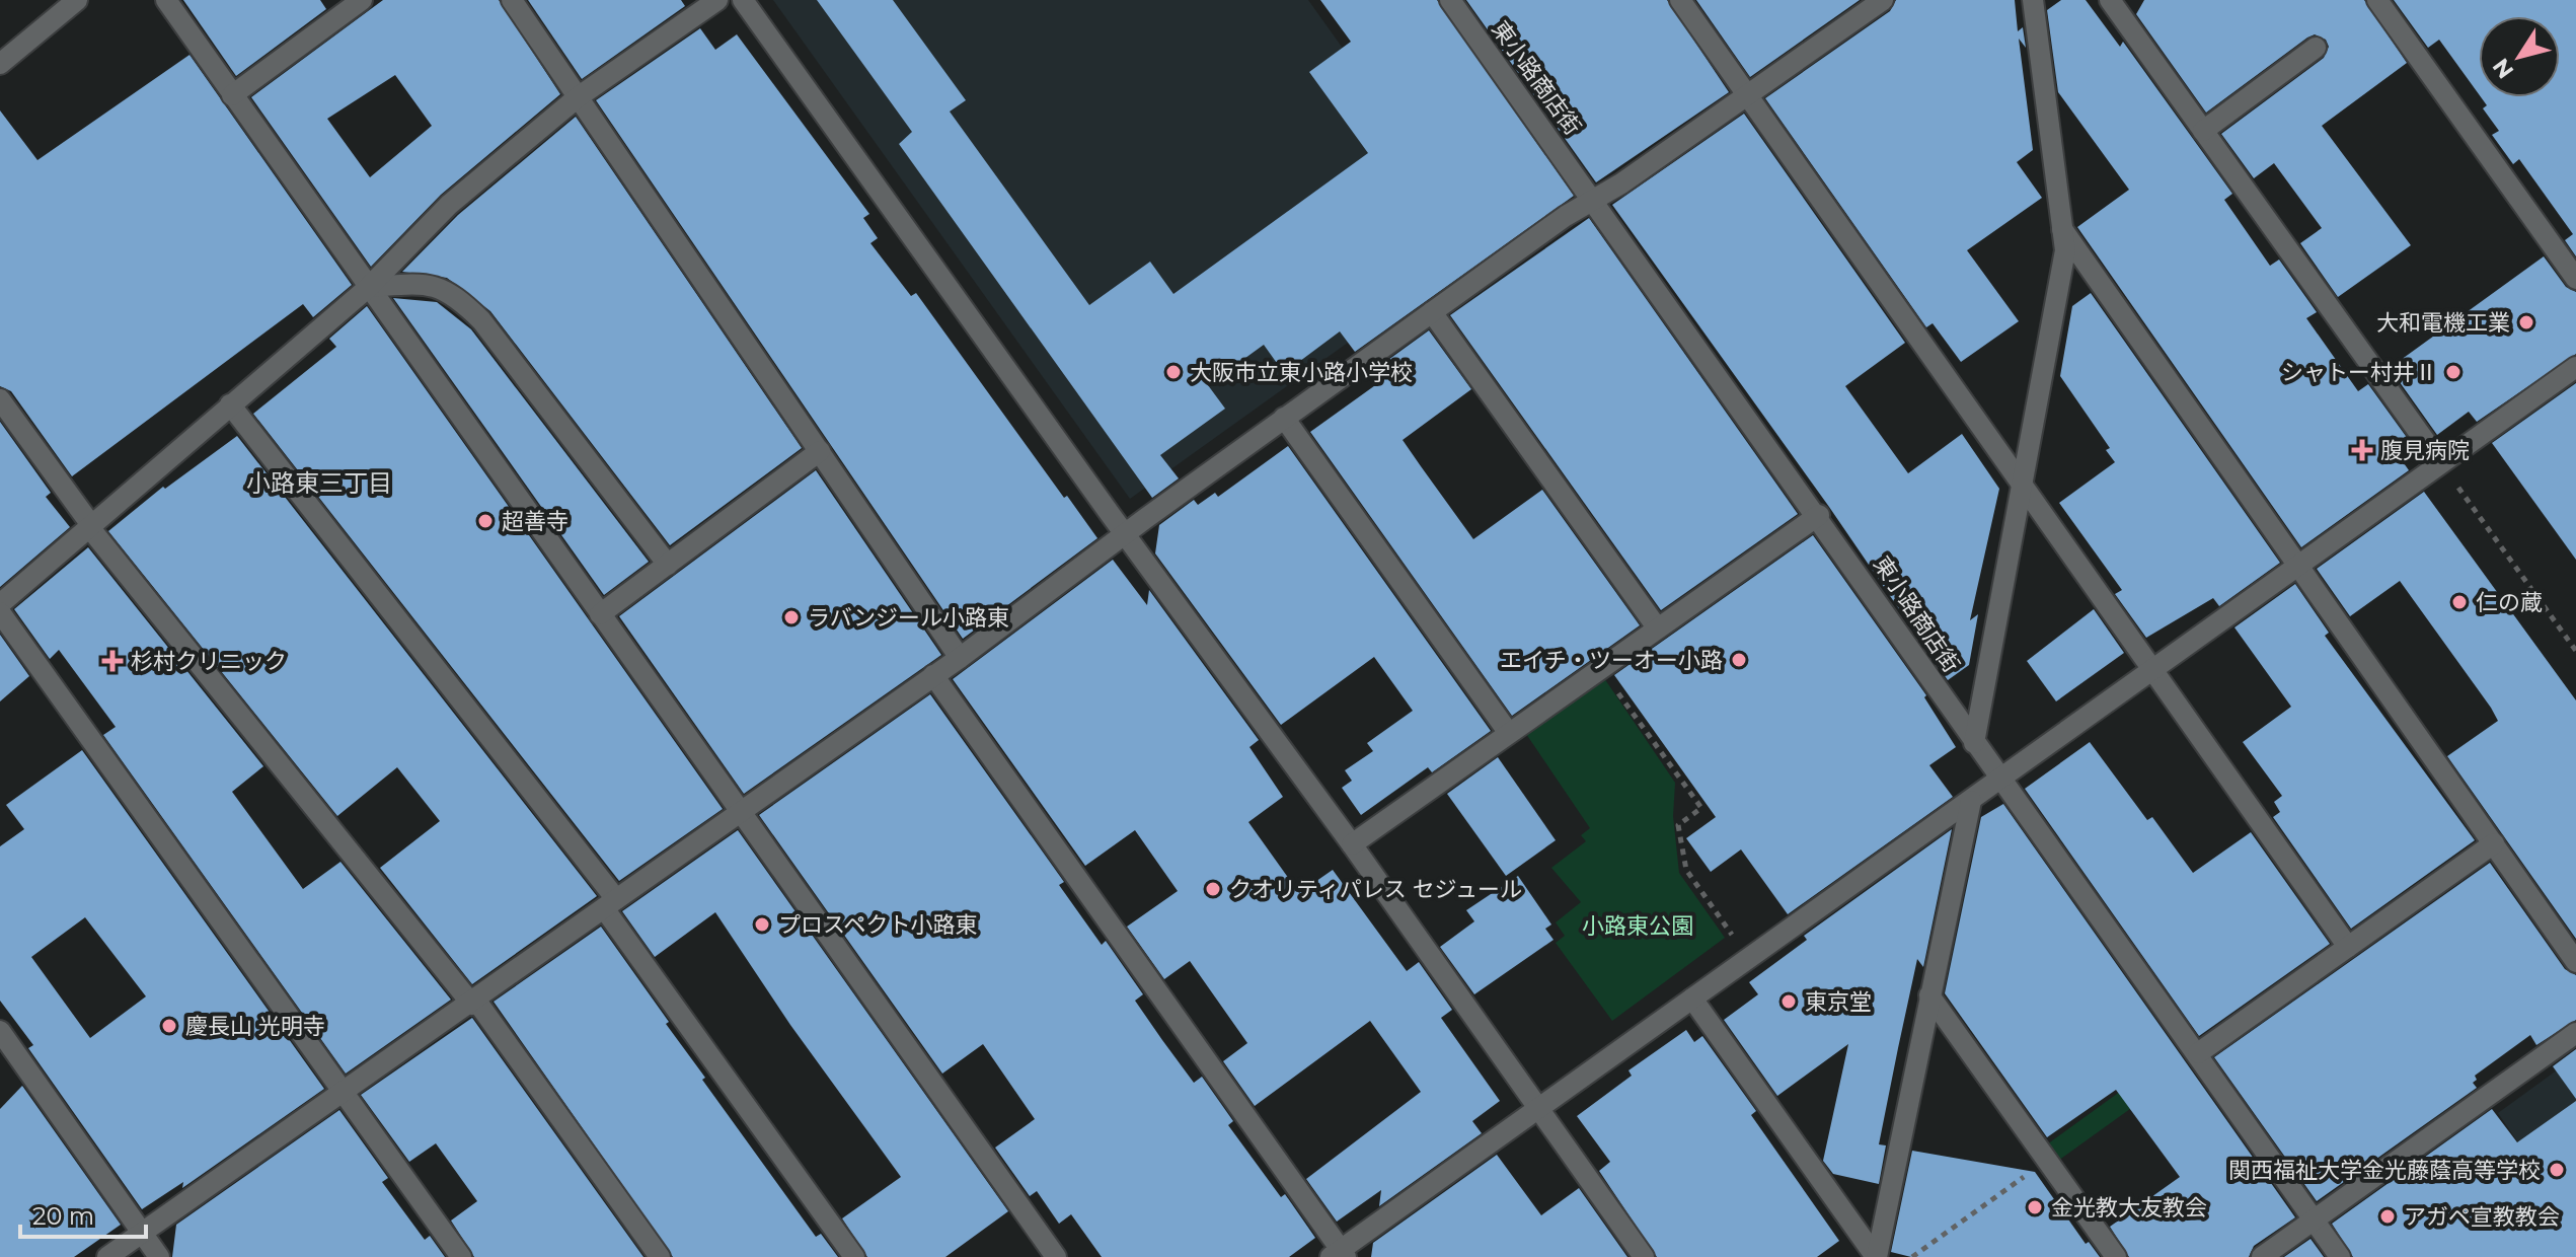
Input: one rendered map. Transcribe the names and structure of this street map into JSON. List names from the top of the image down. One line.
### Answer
{"streets":{"street":["東小路商店街"]},"districts":["小路東三丁目"],"parks":["小路東公園"],"places":{"other":["大和電機工業","大阪市立東小路小学校","シャトー村井Ⅱ","超善寺","仁の蔵","ラバンジール小路東","エイチ・ツーオー小路","クオリティパレス セジュール","プロスペクト小路東","東京堂","慶長山 光明寺","関西福祉大学金光藤蔭高等学校","金光教大友教会","アガペ宣教教会"],"health":["腹見病院","杉村クリニック"]},"scale_bar":"20 m","north":"bottom left"}
